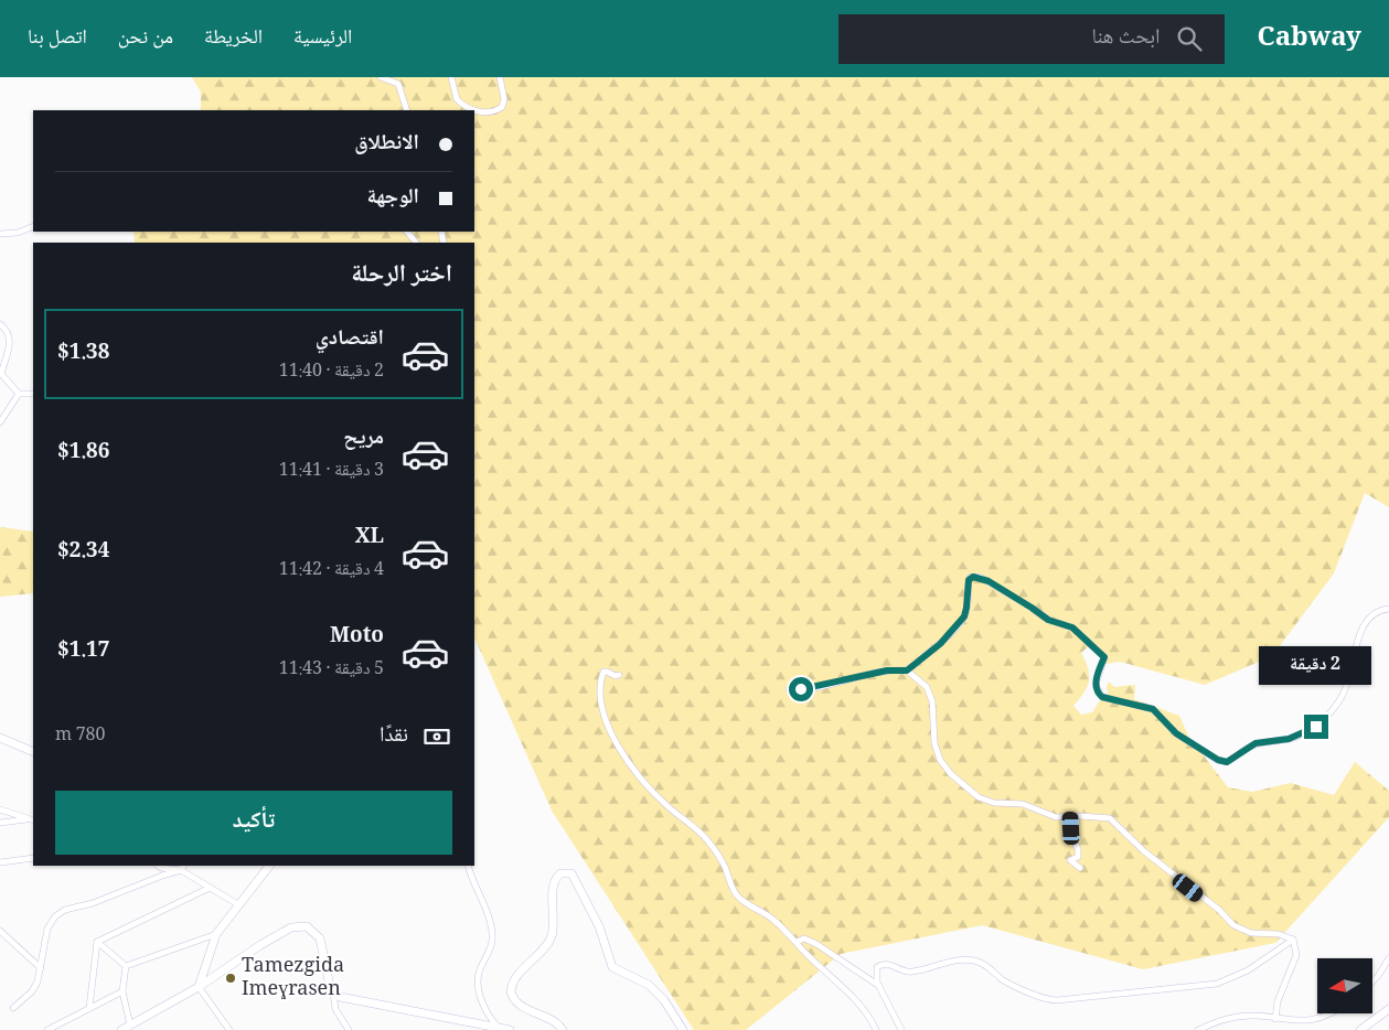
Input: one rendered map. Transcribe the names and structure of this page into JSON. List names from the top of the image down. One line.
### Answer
{"places":["Tamezgida Imeɣrasen"],"north":"left","page":{"header":"Cabway","search":"ابحث هنا","nav":["الرئيسية","الخريطة","من نحن","اتصل بنا"],"banner":["الانطلاق","الوجهة"],"heading":"اختر الرحلة","list":[{"name":"اقتصادي","note":"2 دقيقة · 11:40","value":"$1.38"},{"name":"مريح","note":"3 دقيقة · 11:41","value":"$1.86"},{"name":"XL","note":"4 دقيقة · 11:42","value":"$2.34"},{"name":"Moto","note":"5 دقيقة · 11:43","value":"$1.17"}],"bubble":"2 دقيقة","pay":["نقدًا","780 m"],"buttons":"تأكيد"}}
